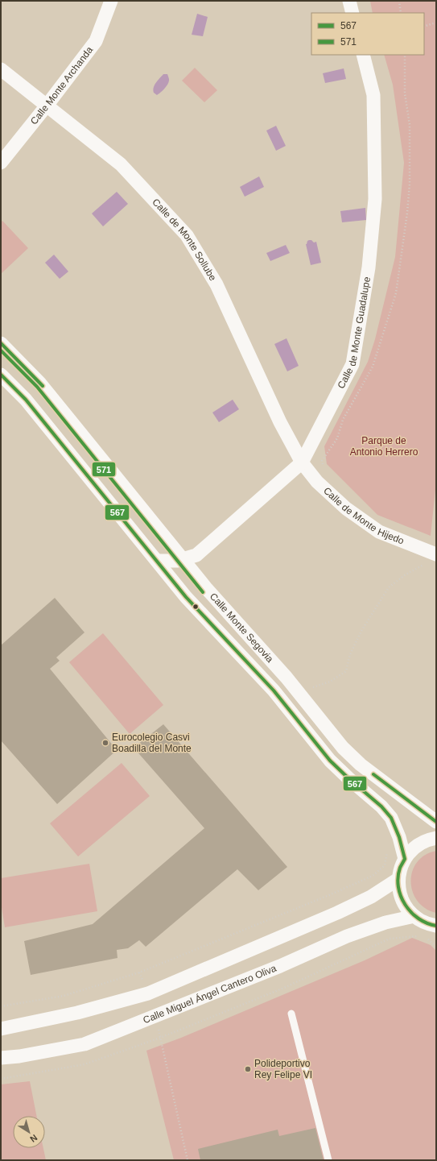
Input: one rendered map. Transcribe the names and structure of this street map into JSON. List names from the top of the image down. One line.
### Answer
{"streets":{"street":["Calle Monte Archanda","Calle de Monte Sollube","Calle de Monte Guadalupe","Calle de Monte Hijedo","Calle Monte Segovia","Calle Miguel Ángel Cantero Oliva"]},"crossings":[["Calle Monte Archanda","Calle de Monte Sollube"],["Calle de Monte Sollube","Calle de Monte Guadalupe"],["Calle de Monte Sollube","Calle de Monte Hijedo"],["Calle de Monte Guadalupe","Calle de Monte Hijedo"],["Calle de Monte Guadalupe","Calle Monte Segovia"]],"parks":["Parque de Antonio Herrero"],"places":["Eurocolegio Casvi Boadilla del Monte","Polideportivo Rey Felipe VI"],"lines":["transit line 567","transit line 571"],"legend":["567","571"],"north":"bottom right"}
